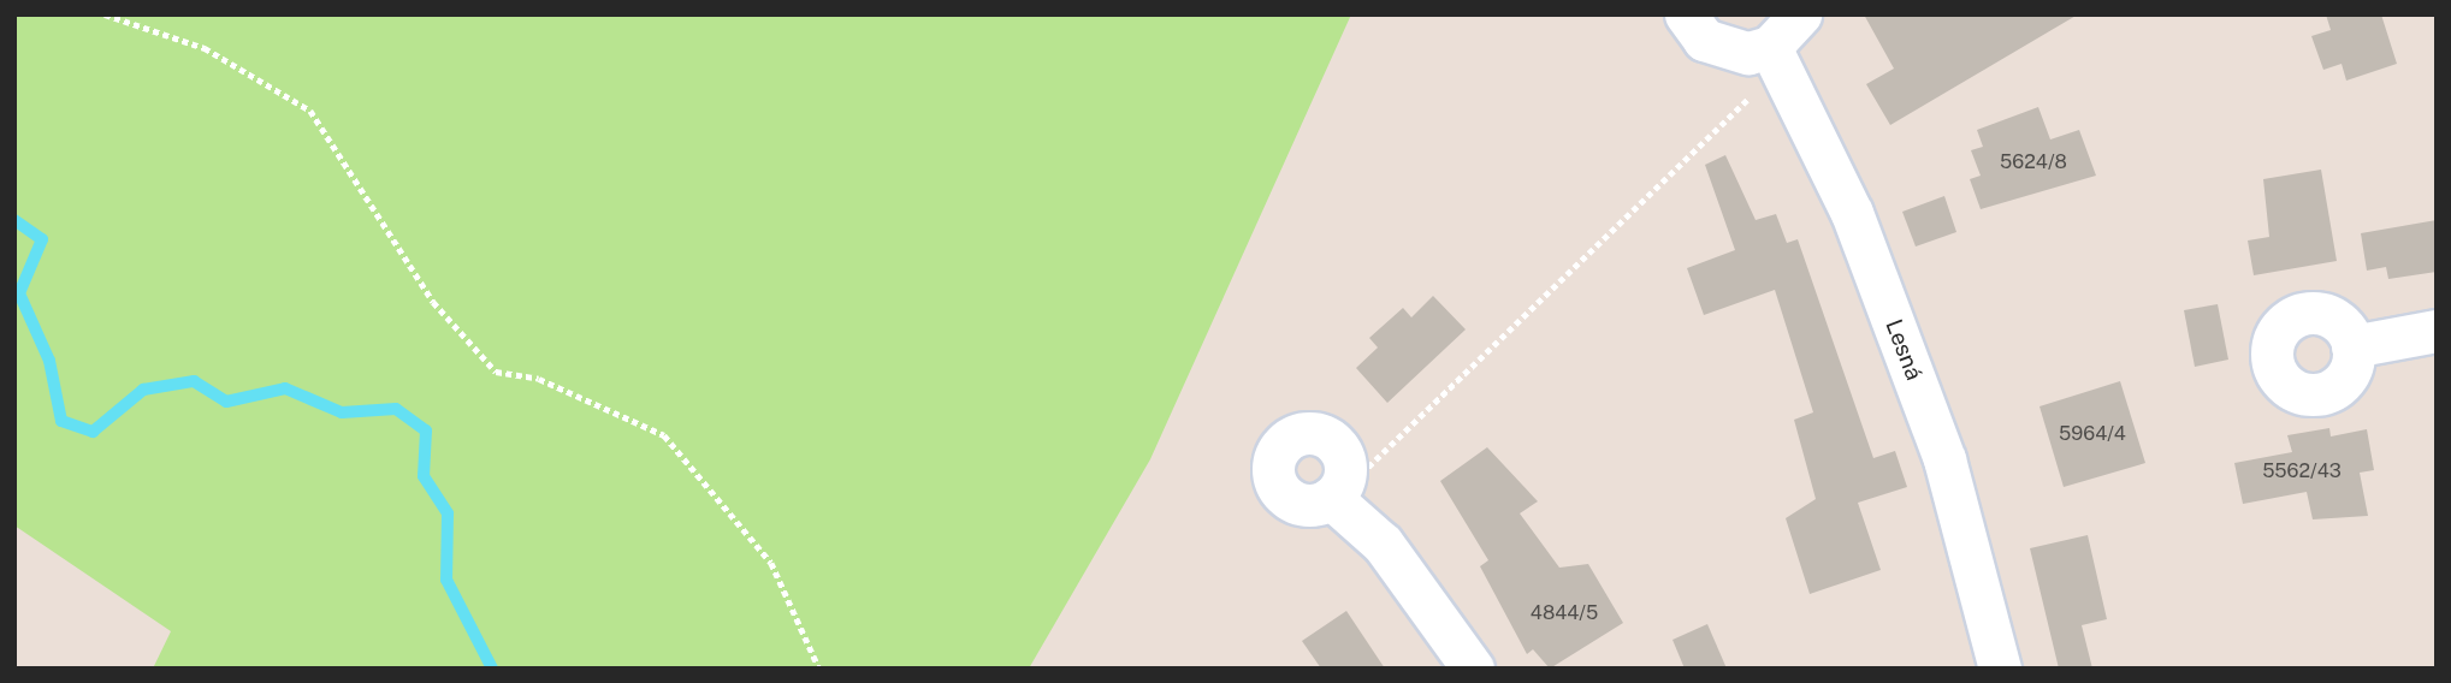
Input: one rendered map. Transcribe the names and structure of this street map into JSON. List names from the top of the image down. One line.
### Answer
{"streets":{"street":["Lesná"]},"house_numbers":["5624/8","5964/4","5562/43","4844/5"]}
